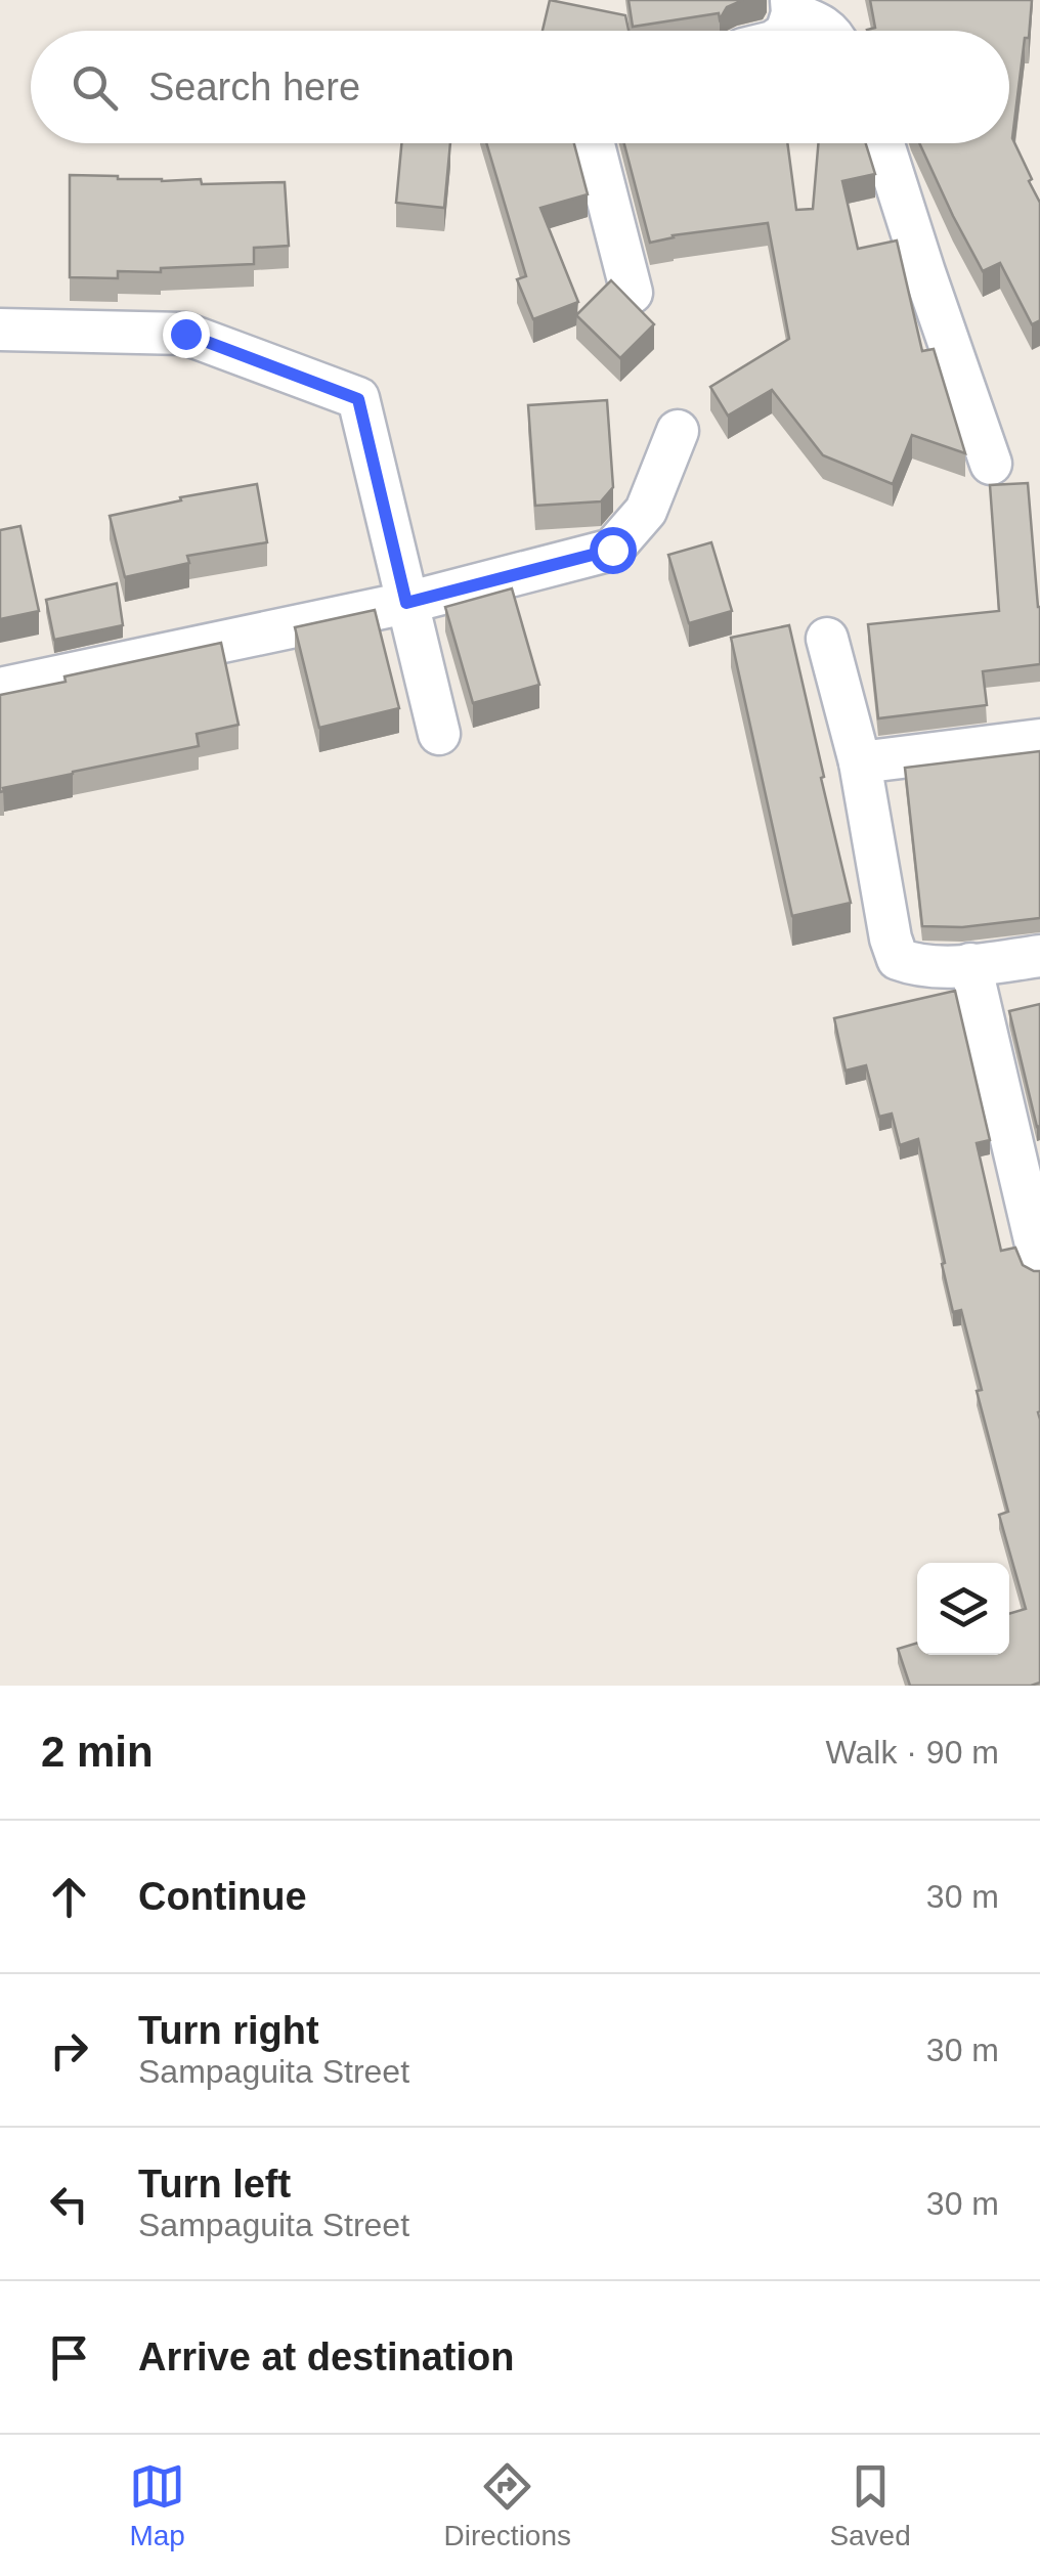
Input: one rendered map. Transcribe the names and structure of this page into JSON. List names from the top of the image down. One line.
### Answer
{"page":{"search":"Search here","heading":["2 min","Walk · 90 m"],"list":[["Continue","30 m"],["Turn right","Sampaguita Street","30 m"],["Turn left","Sampaguita Street","30 m"],"Arrive at destination"],"nav":["Map","Directions","Saved"]}}
